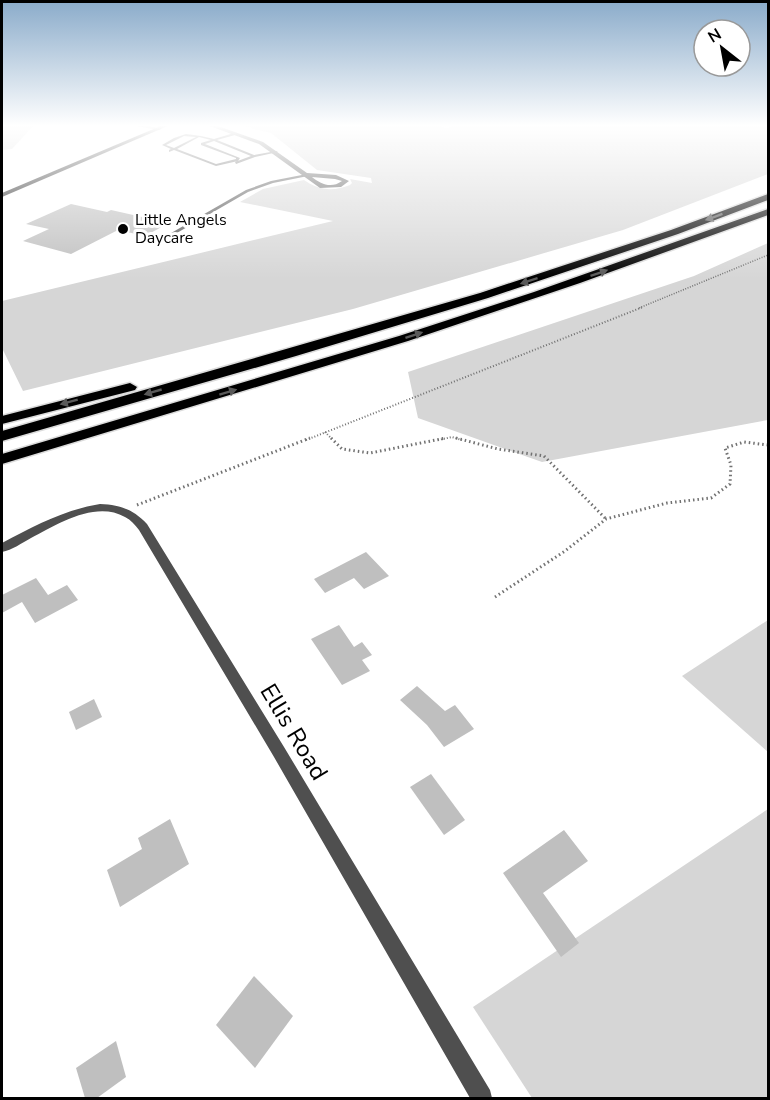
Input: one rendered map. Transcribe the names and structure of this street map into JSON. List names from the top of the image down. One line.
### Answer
{"streets":{"street":["Ellis Road"]},"places":["Little Angels Daycare"],"north":"top left"}
